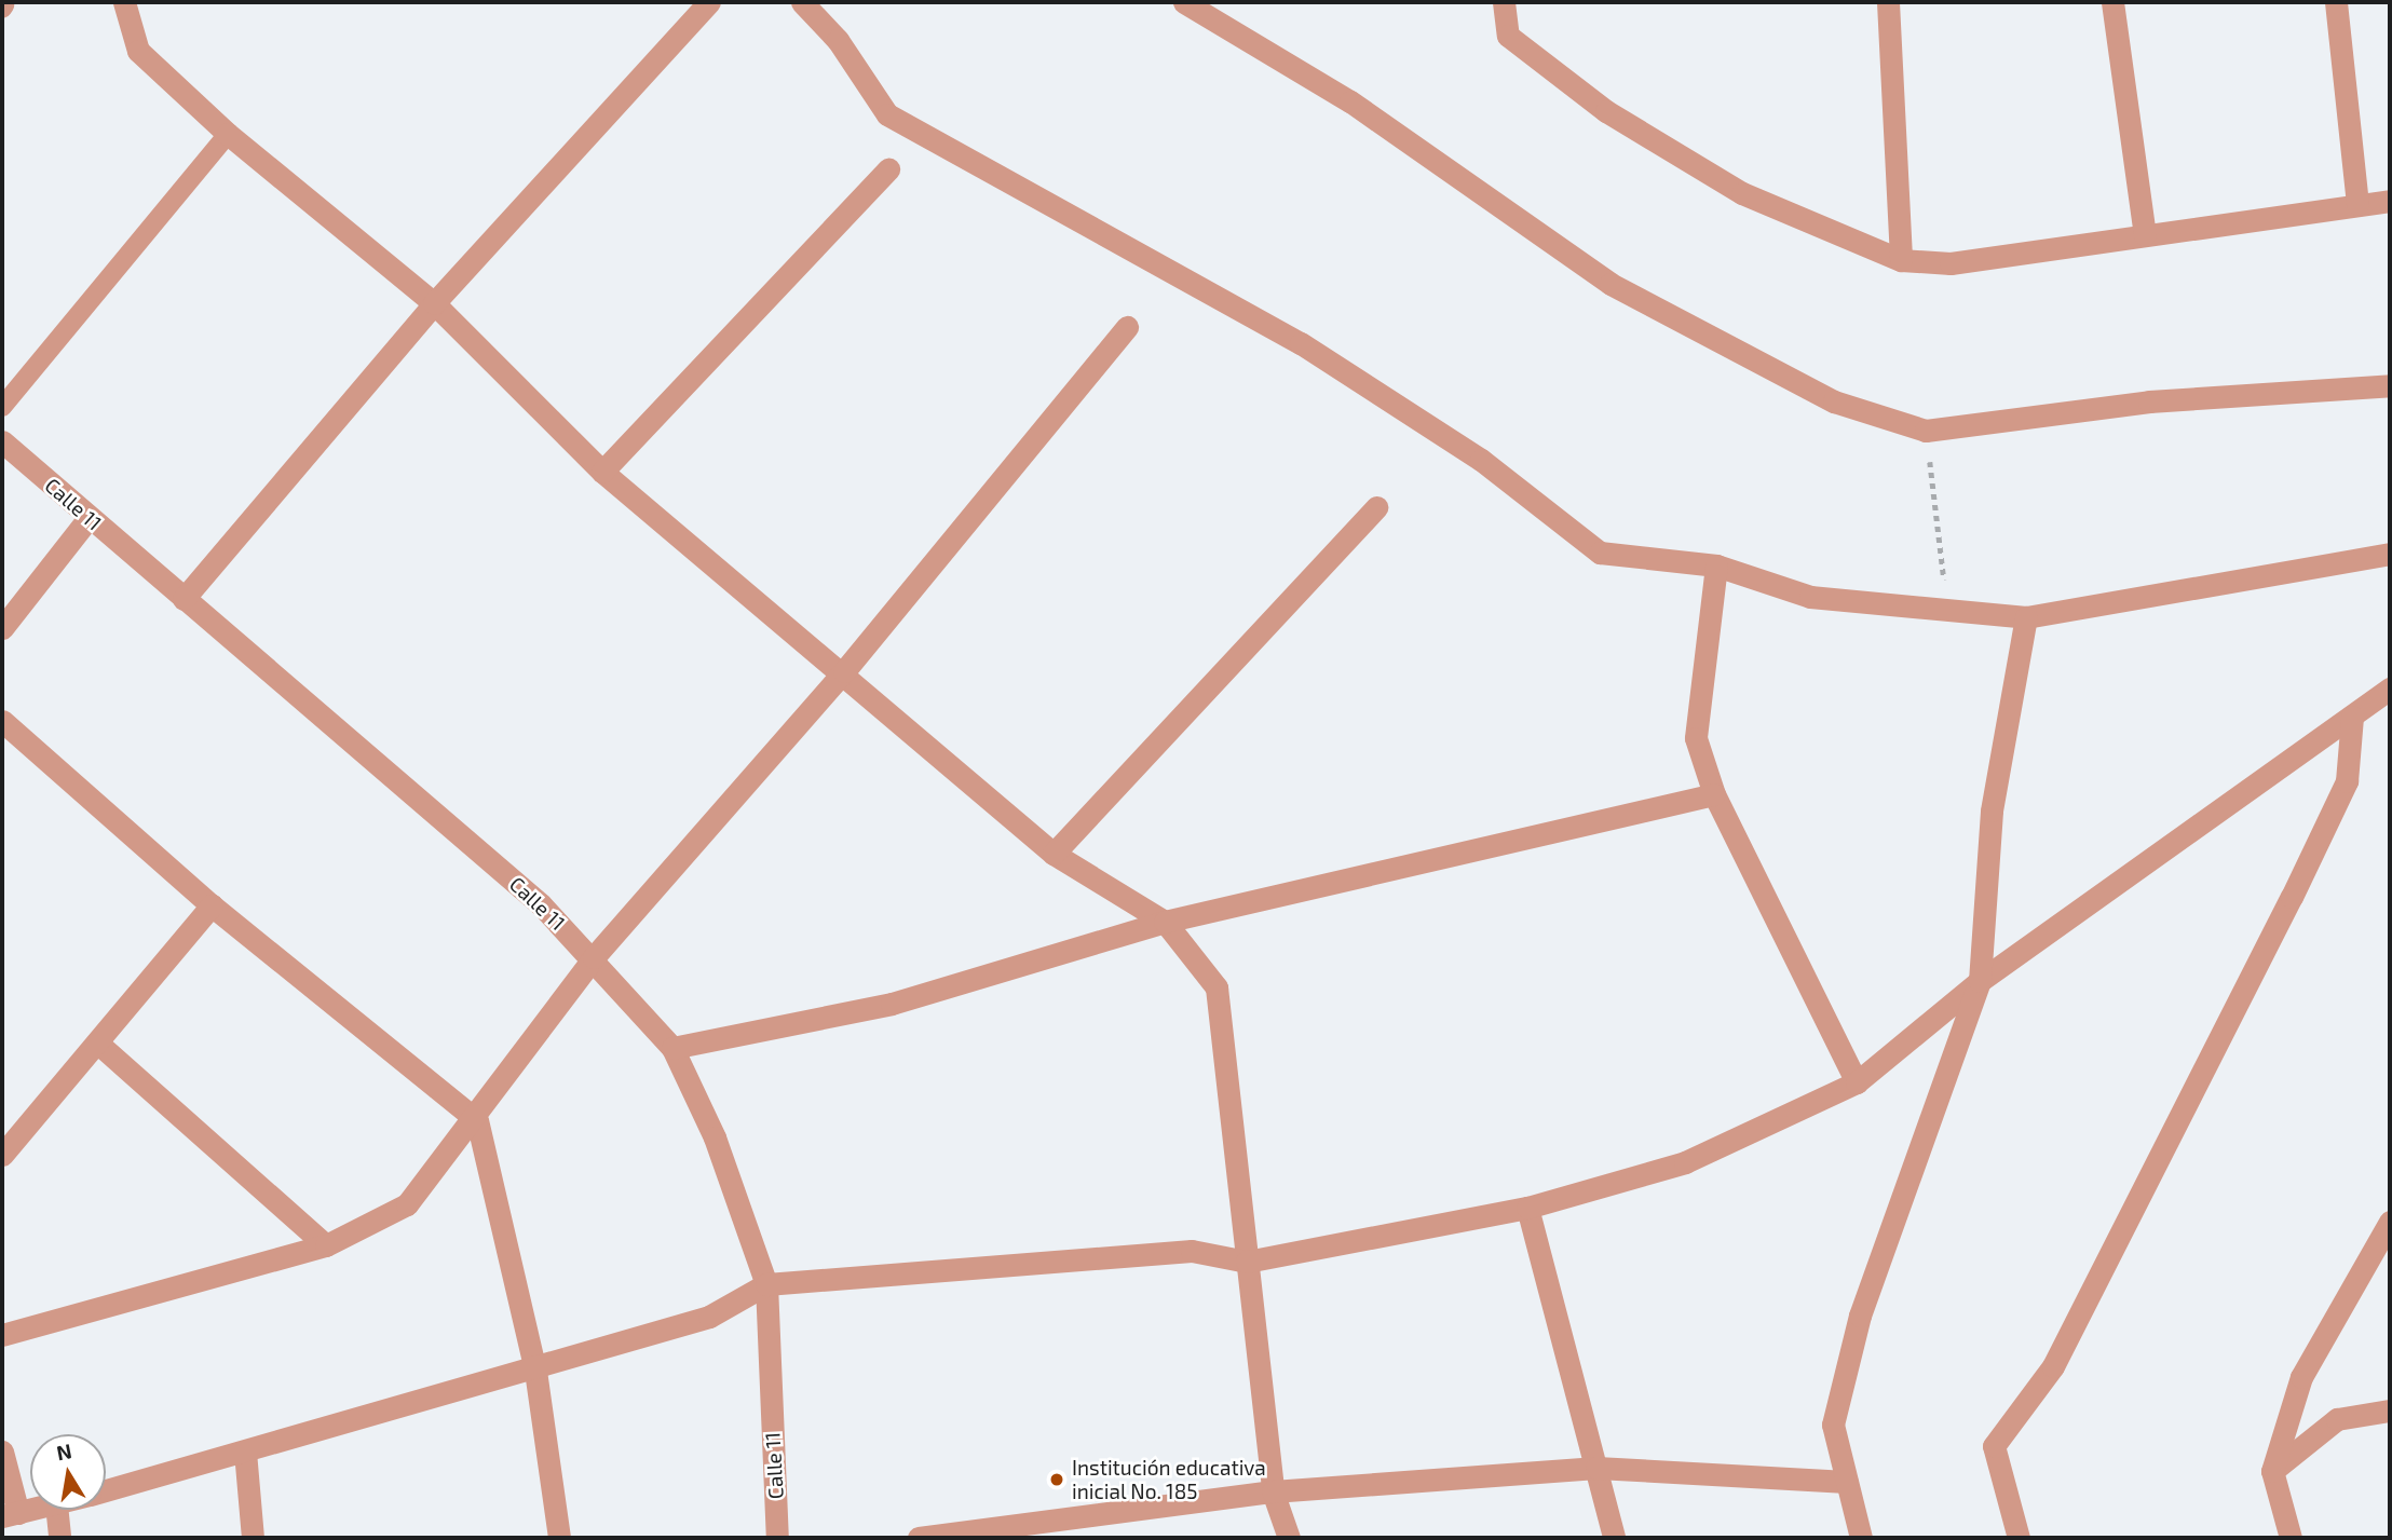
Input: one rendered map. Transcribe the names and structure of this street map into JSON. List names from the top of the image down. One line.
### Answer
{"streets":{"street":["Calle 11"]},"places":["Institución educativa inicial No. 185"],"north":"top"}
